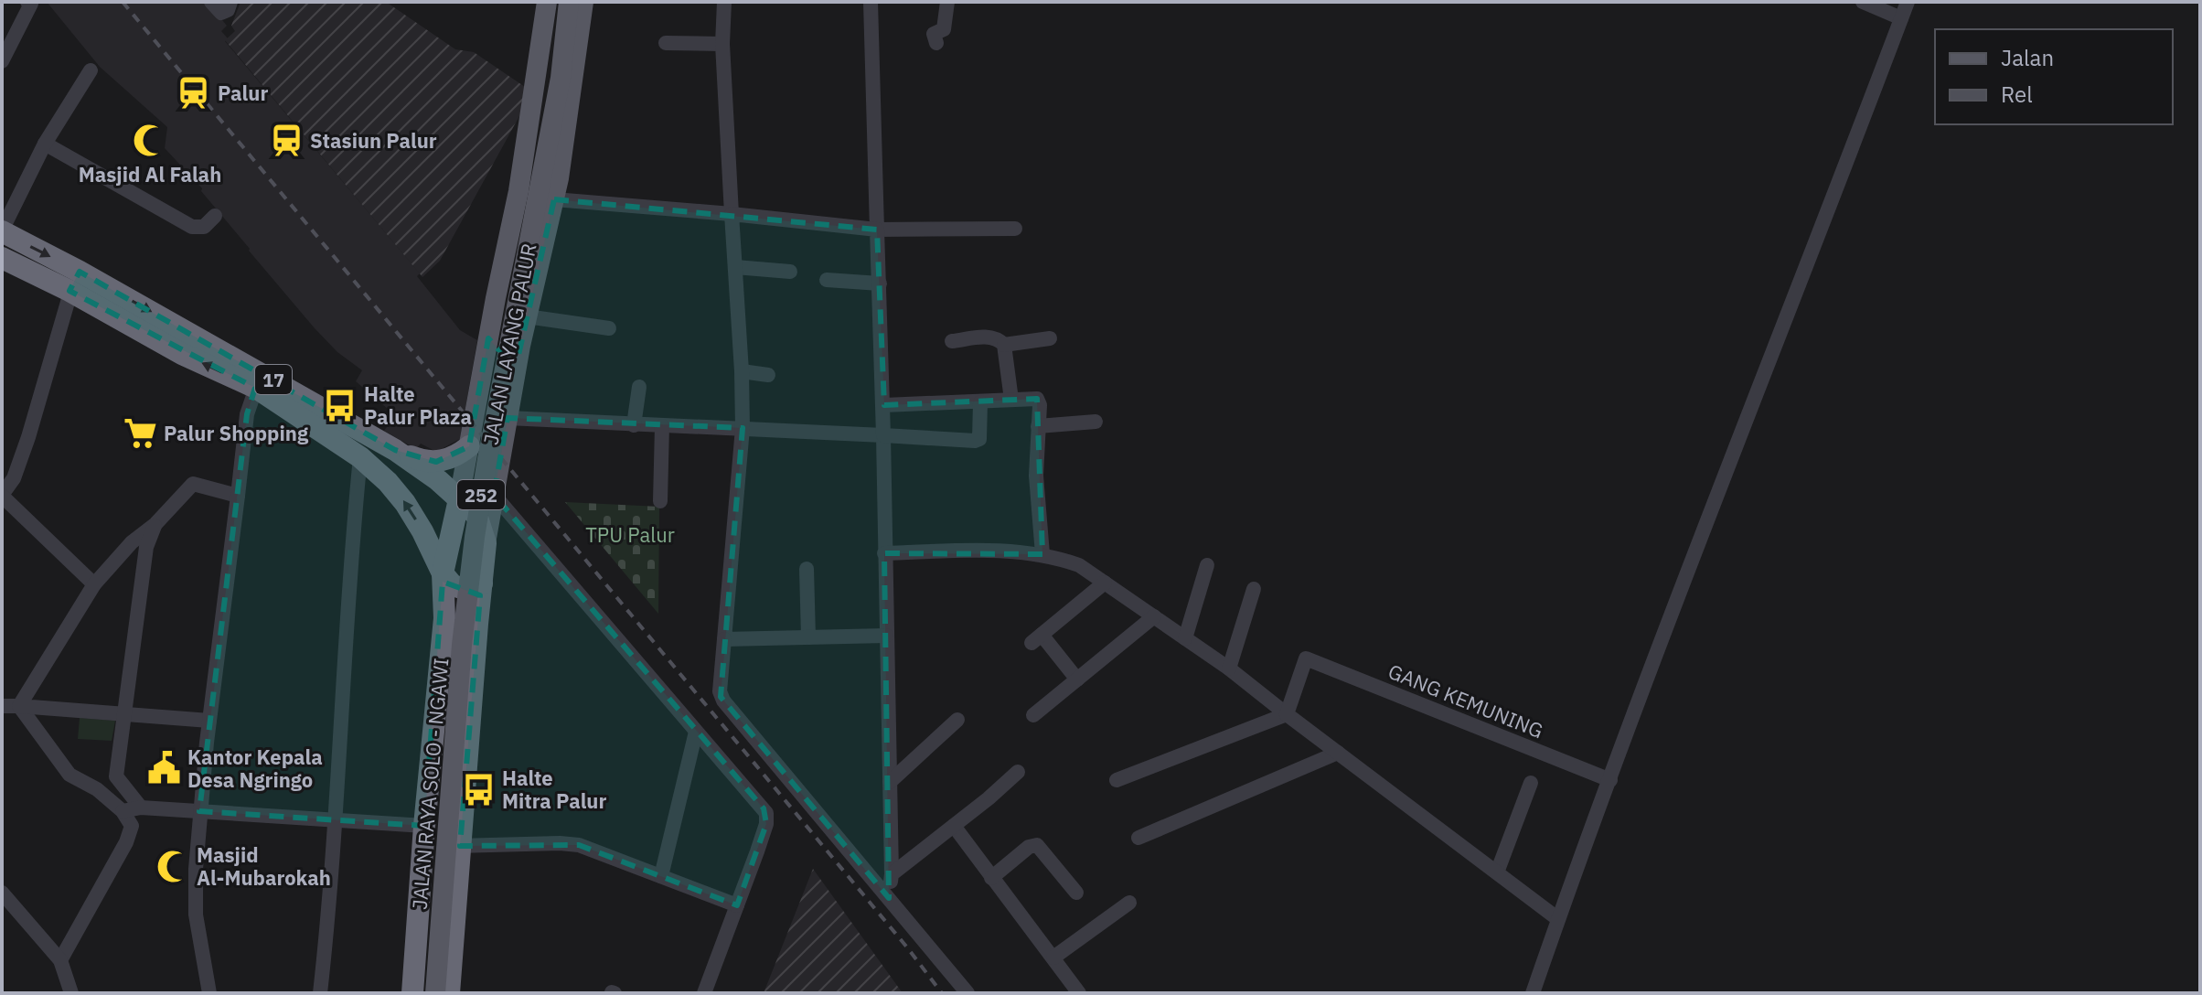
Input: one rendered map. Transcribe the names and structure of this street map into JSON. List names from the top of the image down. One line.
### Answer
{"streets":{"highway":["17","JALAN RAYA SOLO - NGAWI"],"main road":["JALAN LAYANG PALUR","252"],"street":["GANG KEMUNING"]},"crossings":[["252","JALAN RAYA SOLO - NGAWI"]],"parks":["TPU Palur"],"places":{"station":["Palur","Stasiun Palur"],"mosque":["Masjid Al Falah","Masjid Al-Mubarokah"],"bus stop":["Halte Palur Plaza","Halte Mitra Palur"],"supermarket":["Palur Shopping"],"public building":["Kantor Kepala Desa Ngringo"]},"legend":["Jalan","Rel"]}
